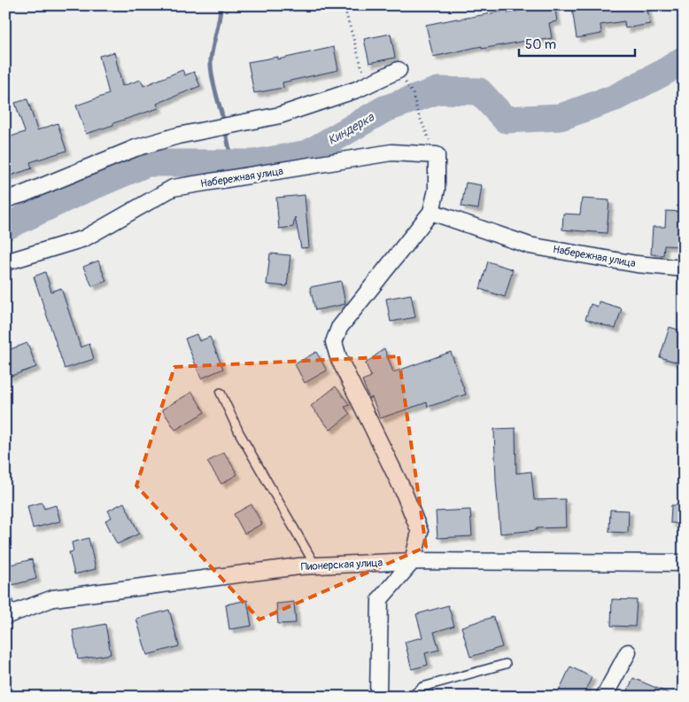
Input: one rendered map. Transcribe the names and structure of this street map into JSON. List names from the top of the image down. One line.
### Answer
{"streets":{"street":["Набережная улица","Пионерская улица"]},"water":["Киндерка"],"scale_bar":"50 m"}
